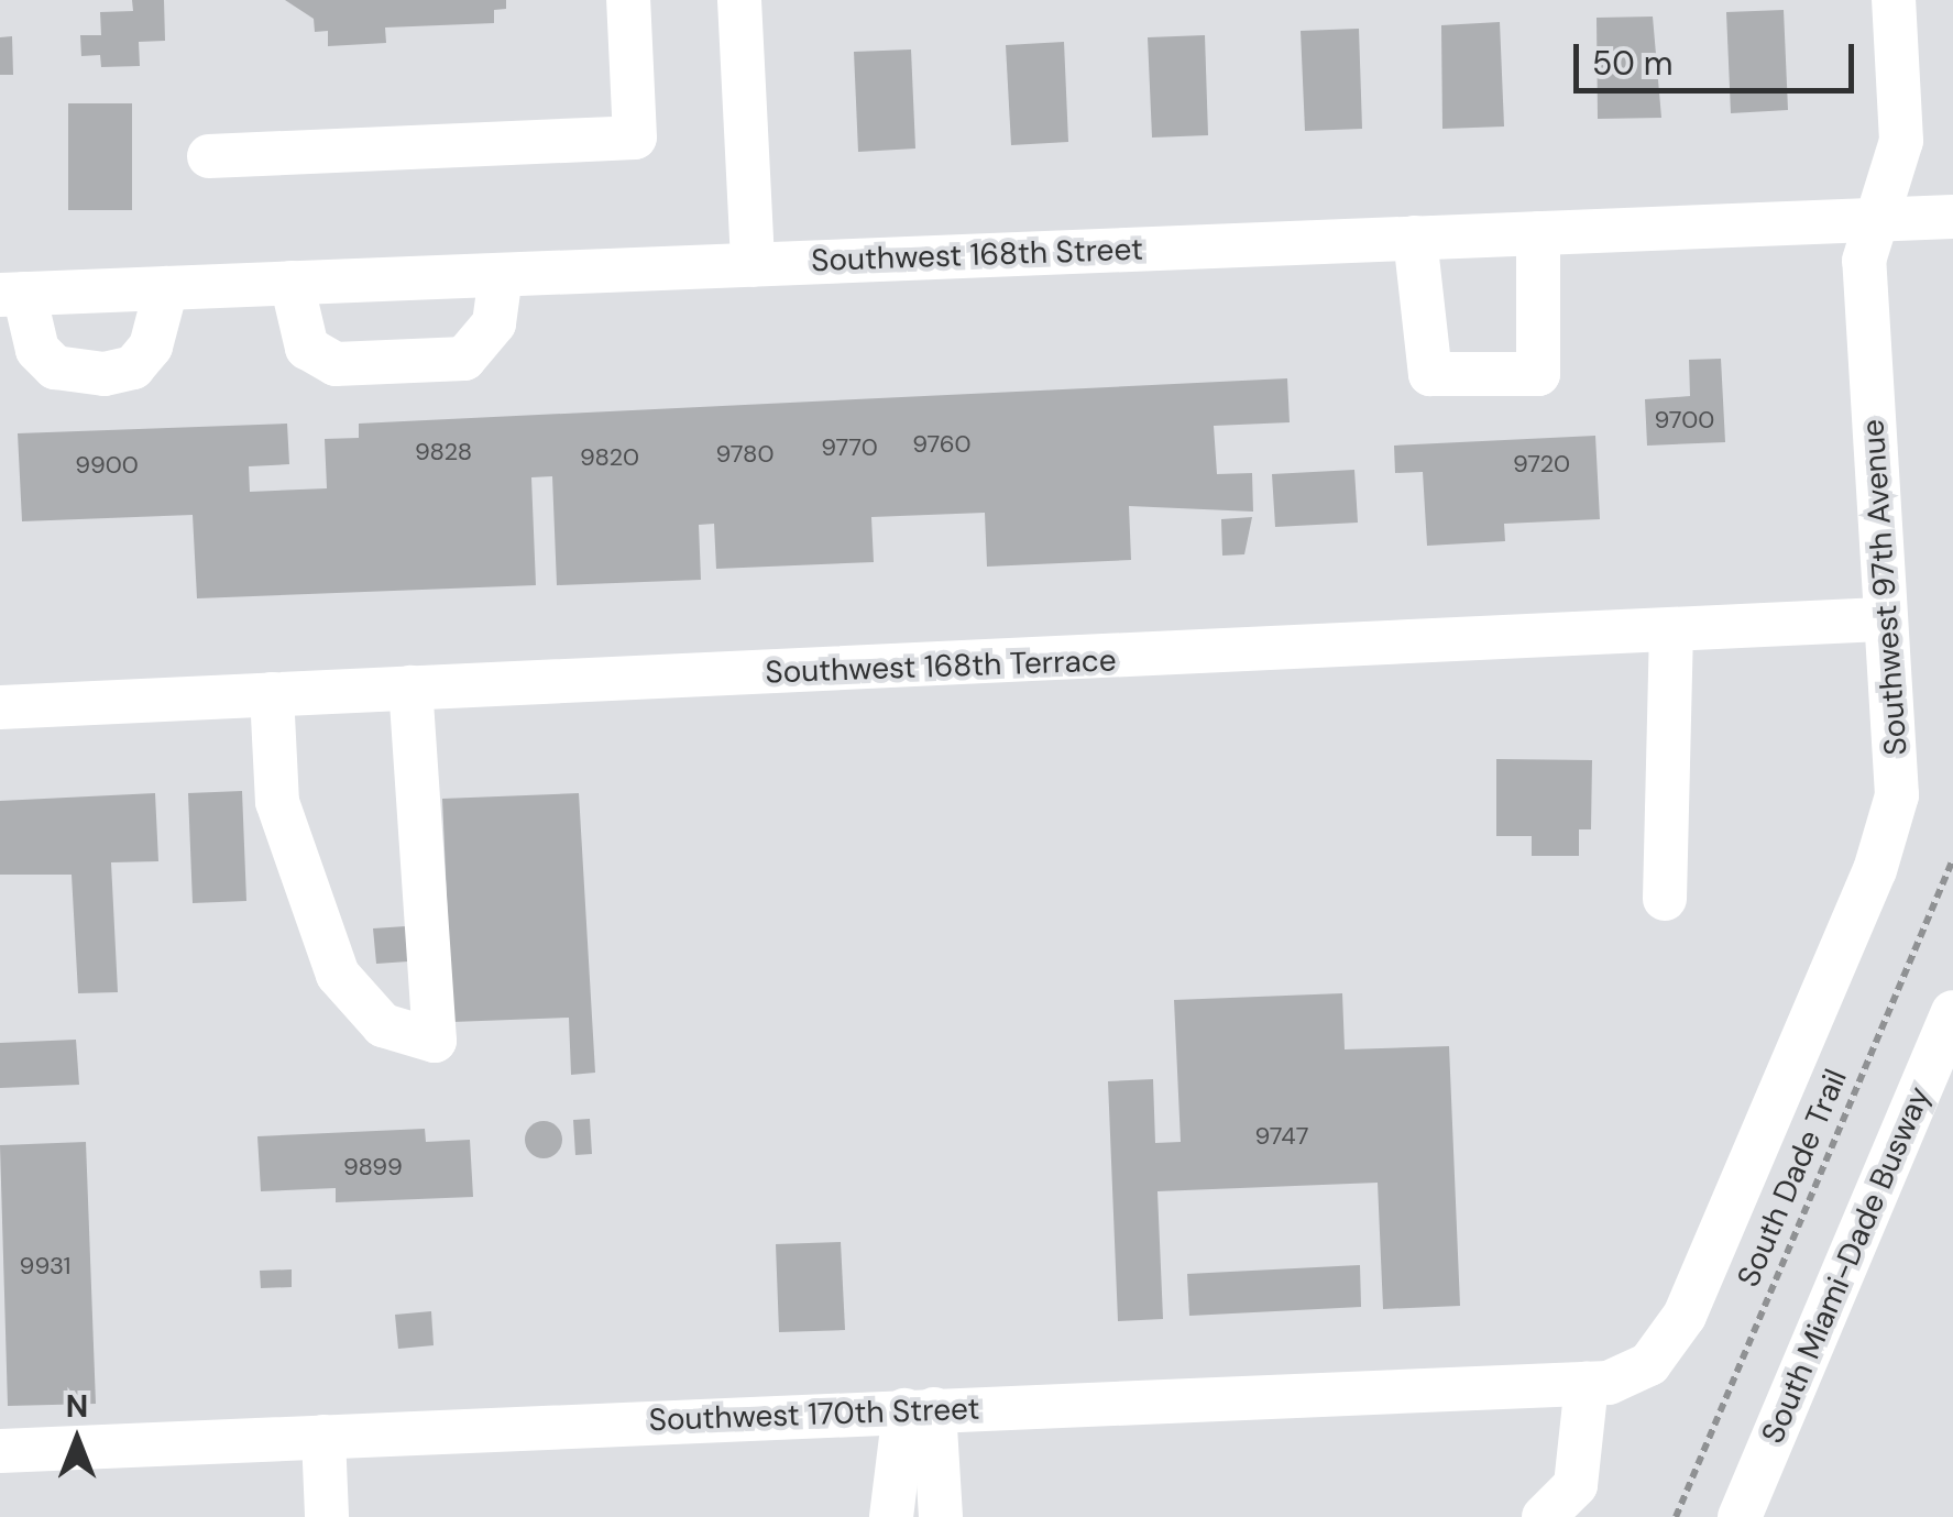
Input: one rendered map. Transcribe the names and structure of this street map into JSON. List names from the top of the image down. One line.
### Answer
{"streets":{"street":["Southwest 168th Street","Southwest 97th Avenue","Southwest 168th Terrace","South Miami-Dade Busway","Southwest 170th Street"],"path":["South Dade Trail"]},"crossings":[["Southwest 168th Street","Southwest 97th Avenue"],["Southwest 97th Avenue","Southwest 168th Terrace"],["Southwest 97th Avenue","Southwest 170th Street"]],"house_numbers":["9700","9760","9770","9828","9780","9820","9720","9900","9747","9899","9931"],"scale_bar":"50 m","north":"top"}
